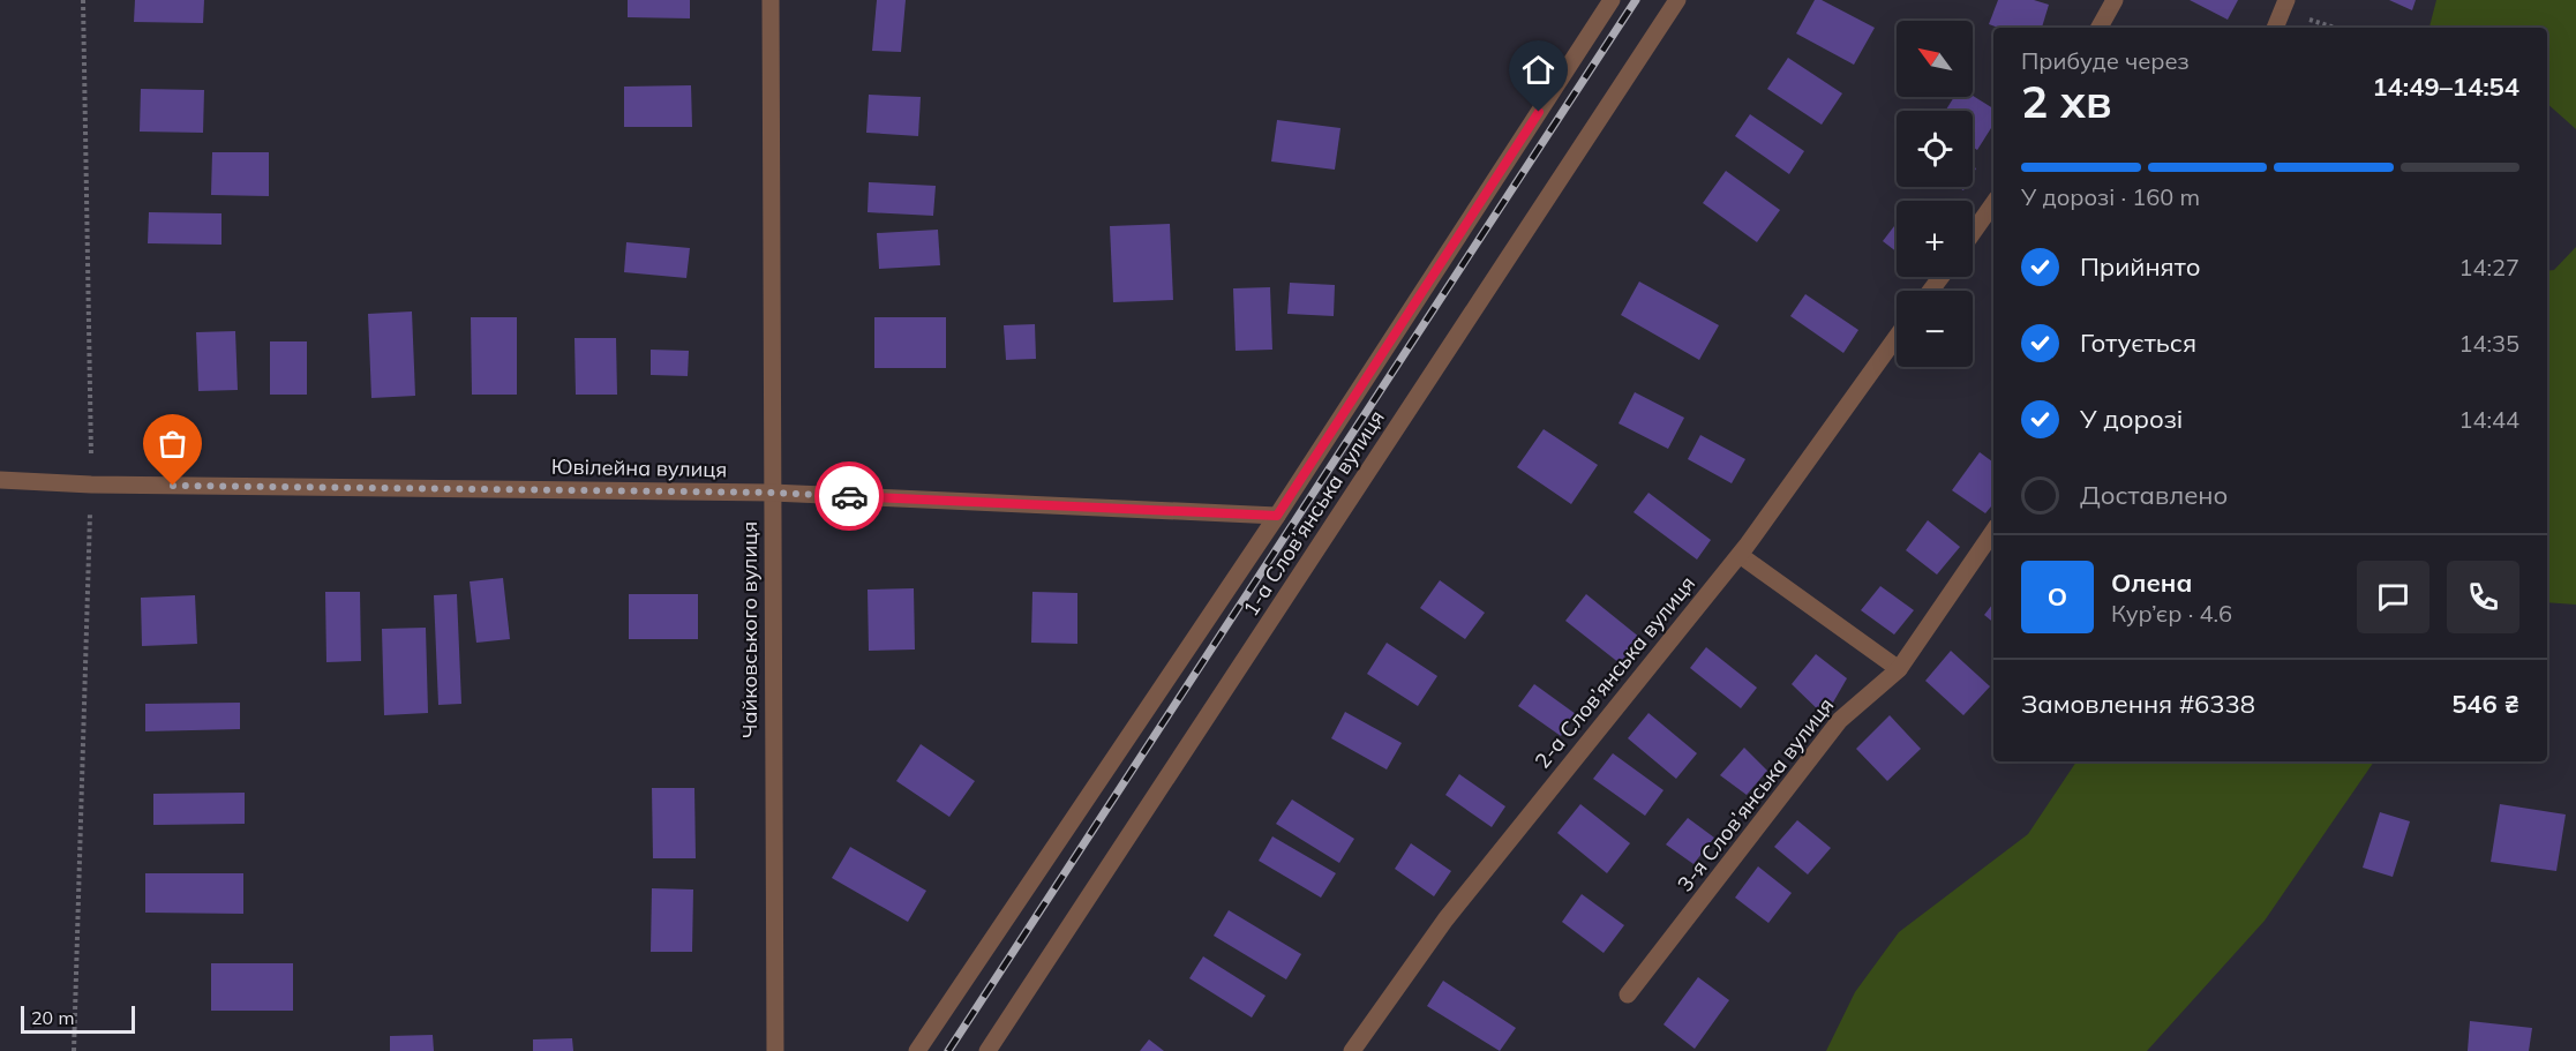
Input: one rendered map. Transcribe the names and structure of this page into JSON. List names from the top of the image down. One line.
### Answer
{"streets":{"street":["Ювілейна вулиця","1-а Слов’янська вулиця","Чайковського вулиця","2-а Слов’янська вулиця","3-я Слов’янська вулиця"]},"crossings":[["Ювілейна вулиця","Чайковського вулиця"]],"scale_bar":"20 m","north":"top left","page":{"map_buttons":["+","−"],"heading":["2 хв","Прибуде через","14:49–14:54"],"panel":["Олена","Кур’єр · 4.6","Замовлення #6338","546 ₴"],"bar":"У дорозі · 160 m","list":[["Прийнято","14:27"],["Готується","14:35"],["У дорозі","14:44"],"Доставлено"],"round":"О","scale":"20 m"}}
